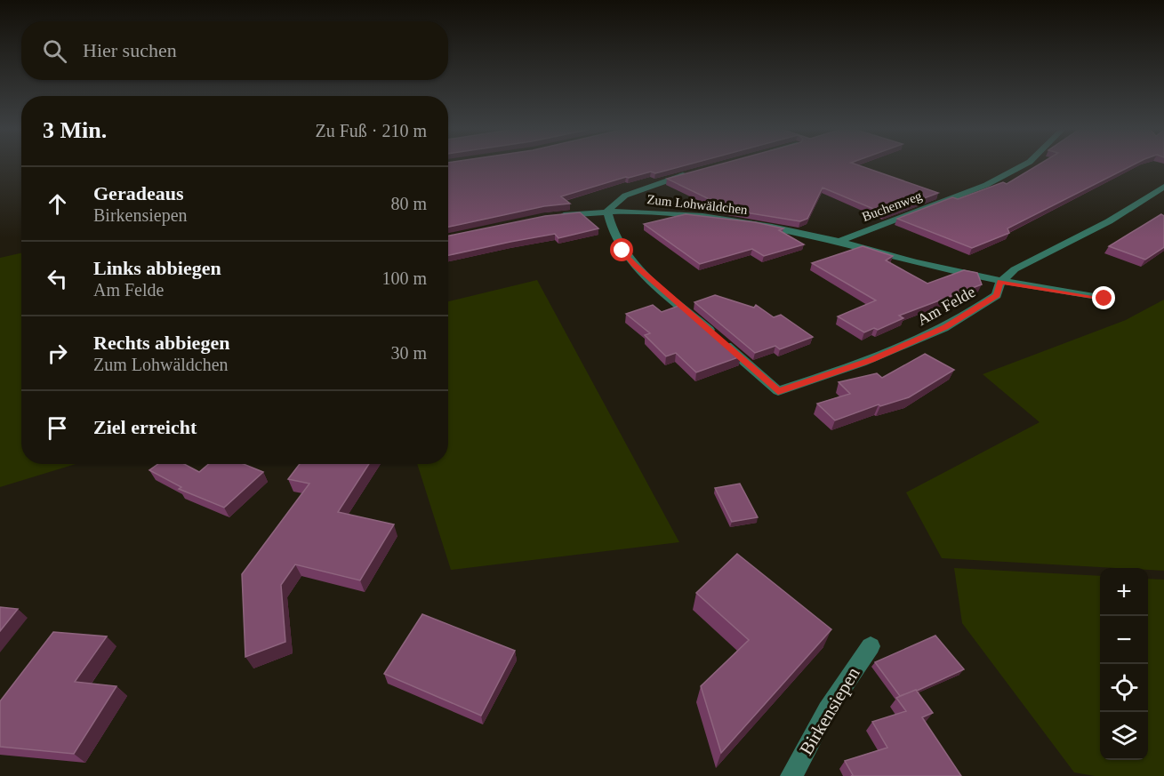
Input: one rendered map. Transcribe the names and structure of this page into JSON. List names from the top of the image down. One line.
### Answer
{"streets":{"street":["Zum Lohwäldchen","Buchenweg","Am Felde","Birkensiepen"]},"crossings":[["Zum Lohwäldchen","Buchenweg"],["Zum Lohwäldchen","Am Felde"]],"page":{"search":"Hier suchen","heading":["3 Min.","Zu Fuß · 210 m"],"list":[["Geradeaus","Birkensiepen","80 m"],["Links abbiegen","Am Felde","100 m"],["Rechts abbiegen","Zum Lohwäldchen","30 m"],"Ziel erreicht"],"map_buttons":["+","−"]}}
